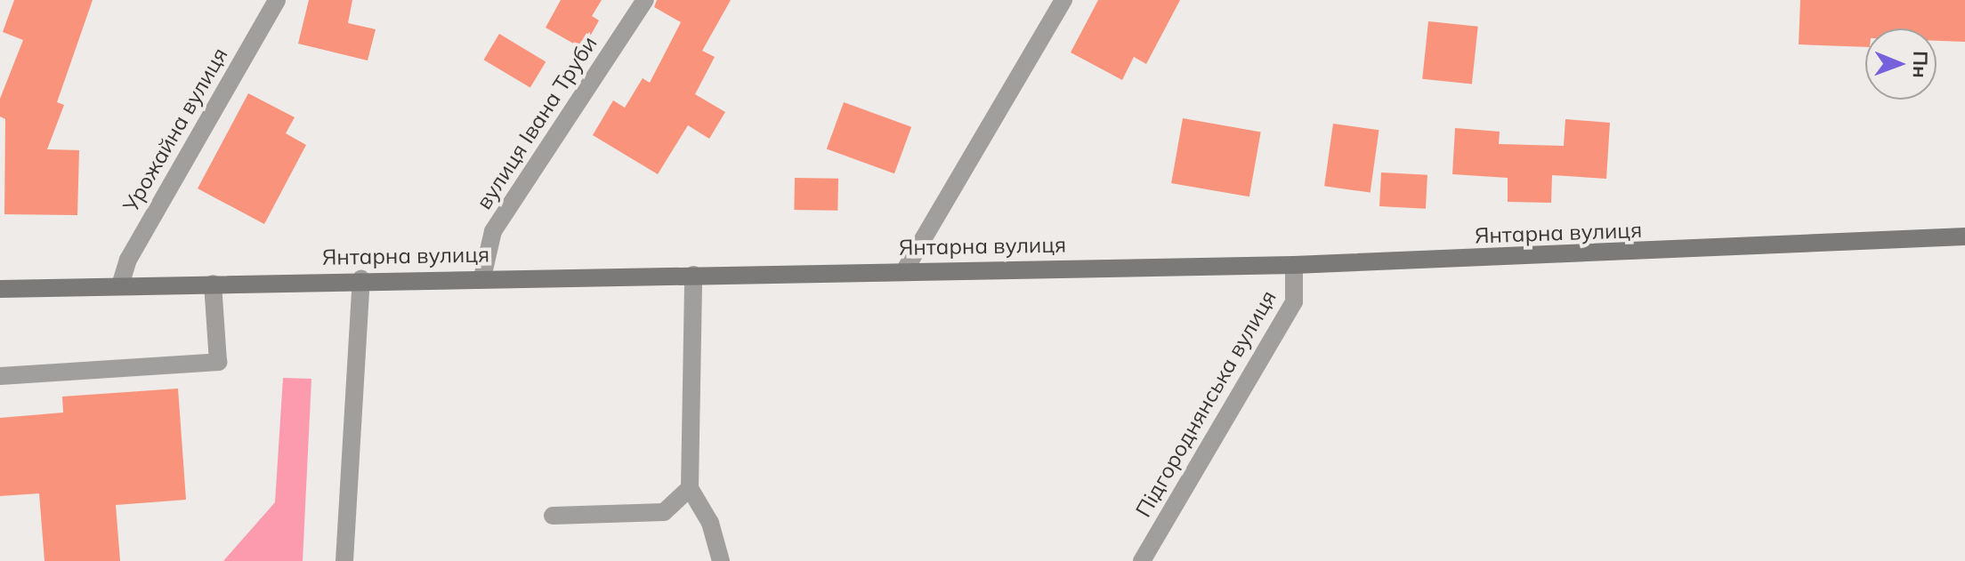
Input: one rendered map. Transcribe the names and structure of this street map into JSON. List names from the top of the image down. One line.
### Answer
{"streets":{"main road":["Янтарна вулиця"],"street":["вулиця Івана Труби","Урожайна вулиця","Підгороднянська вулиця"]},"crossings":[["вулиця Івана Труби","Янтарна вулиця"],["Урожайна вулиця","Янтарна вулиця"],["Янтарна вулиця","Підгороднянська вулиця"]],"north":"right"}
